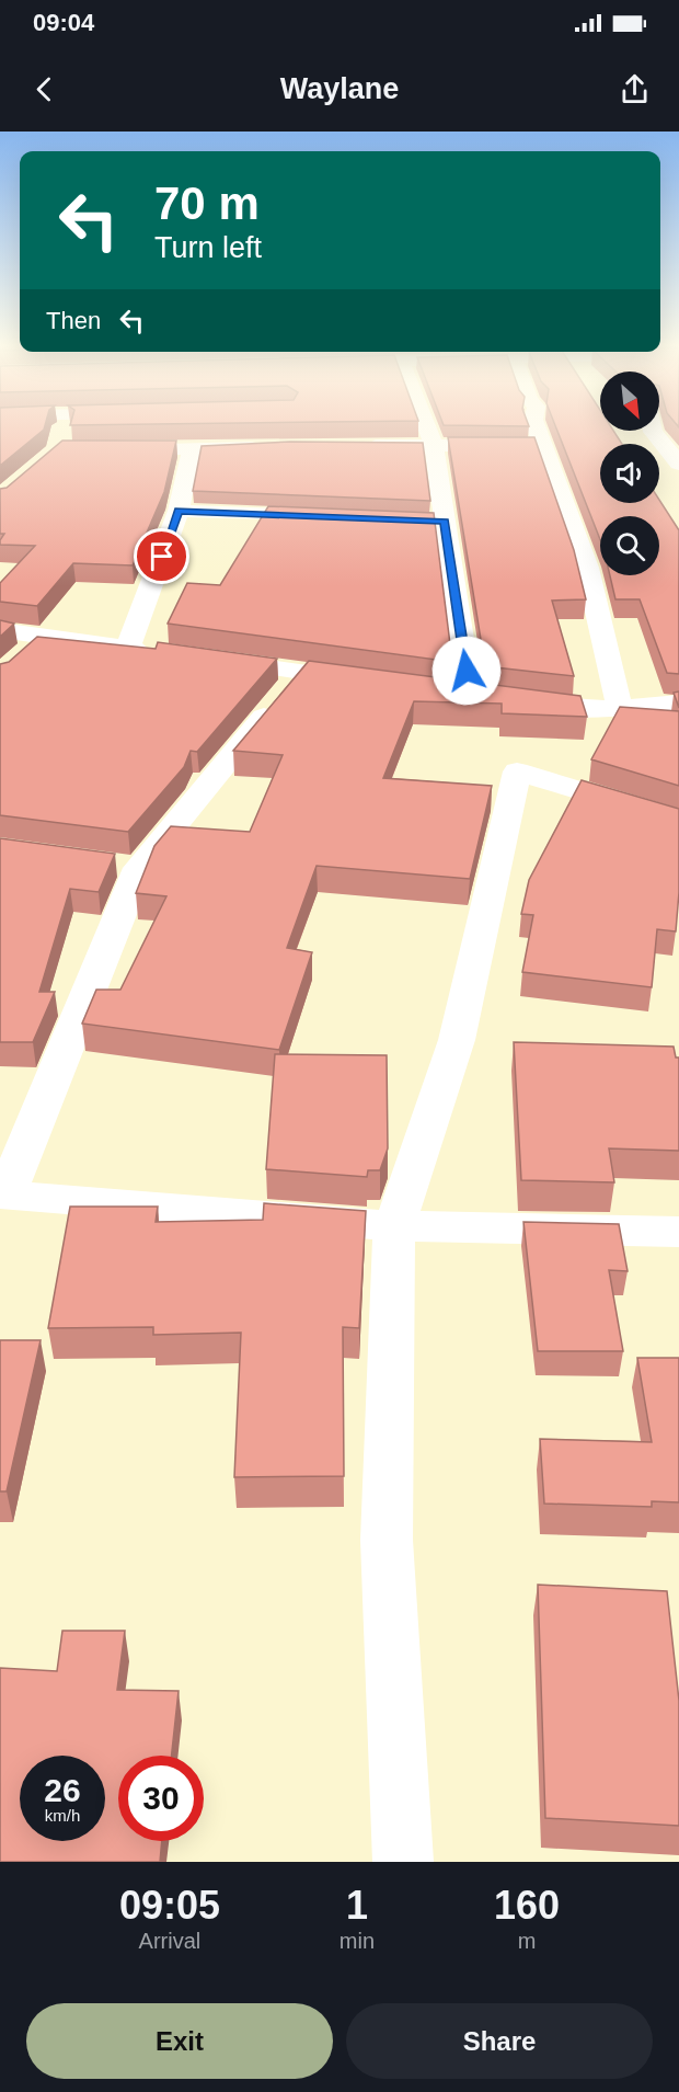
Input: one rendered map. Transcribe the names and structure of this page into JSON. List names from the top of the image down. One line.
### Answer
{"north":"bottom right","page":{"status":"09:04","header":"Waylane","turn":["70 m","Turn left"],"then":"Then","speed":"26 km/h","limit":"30","eta":["09:05","Arrival","1","min","160","m"],"buttons":["Exit","Share"]}}
